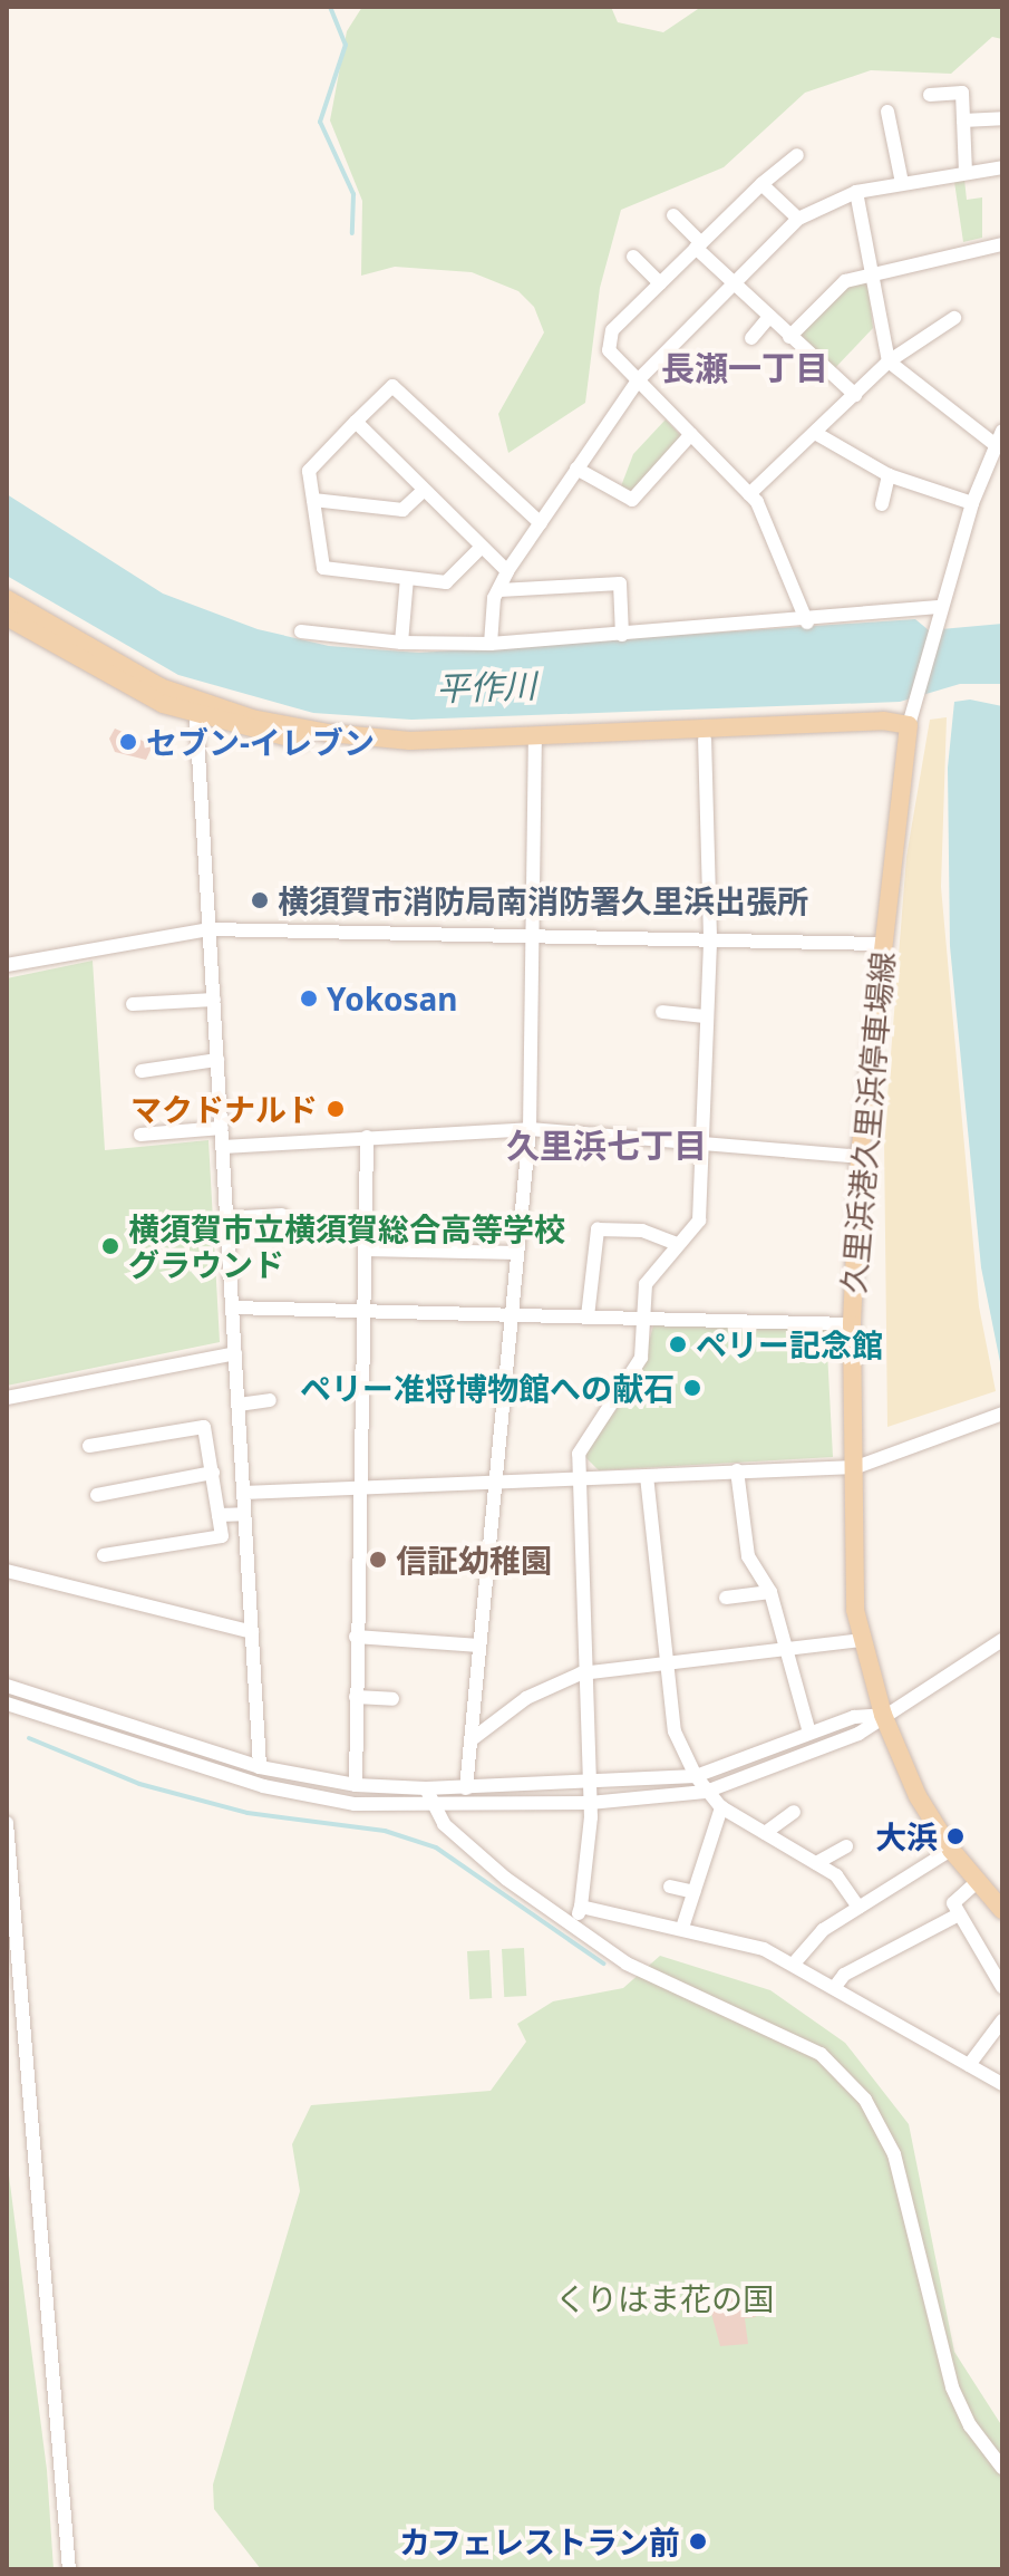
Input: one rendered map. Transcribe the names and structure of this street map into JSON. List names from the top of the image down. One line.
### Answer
{"streets":{"main road":["久里浜港久里浜停車場線"]},"districts":["長瀬一丁目","久里浜七丁目"],"water":["平作川"],"parks":["くりはま花の国"],"places":["セブン-イレブン","横須賀市消防局南消防署久里浜出張所","Yokosan","マクドナルド","横須賀市立横須賀総合高等学校 グラウンド","ペリー記念館","ペリー准将博物館への献石","信証幼稚園","大浜","カフェレストラン前"]}
